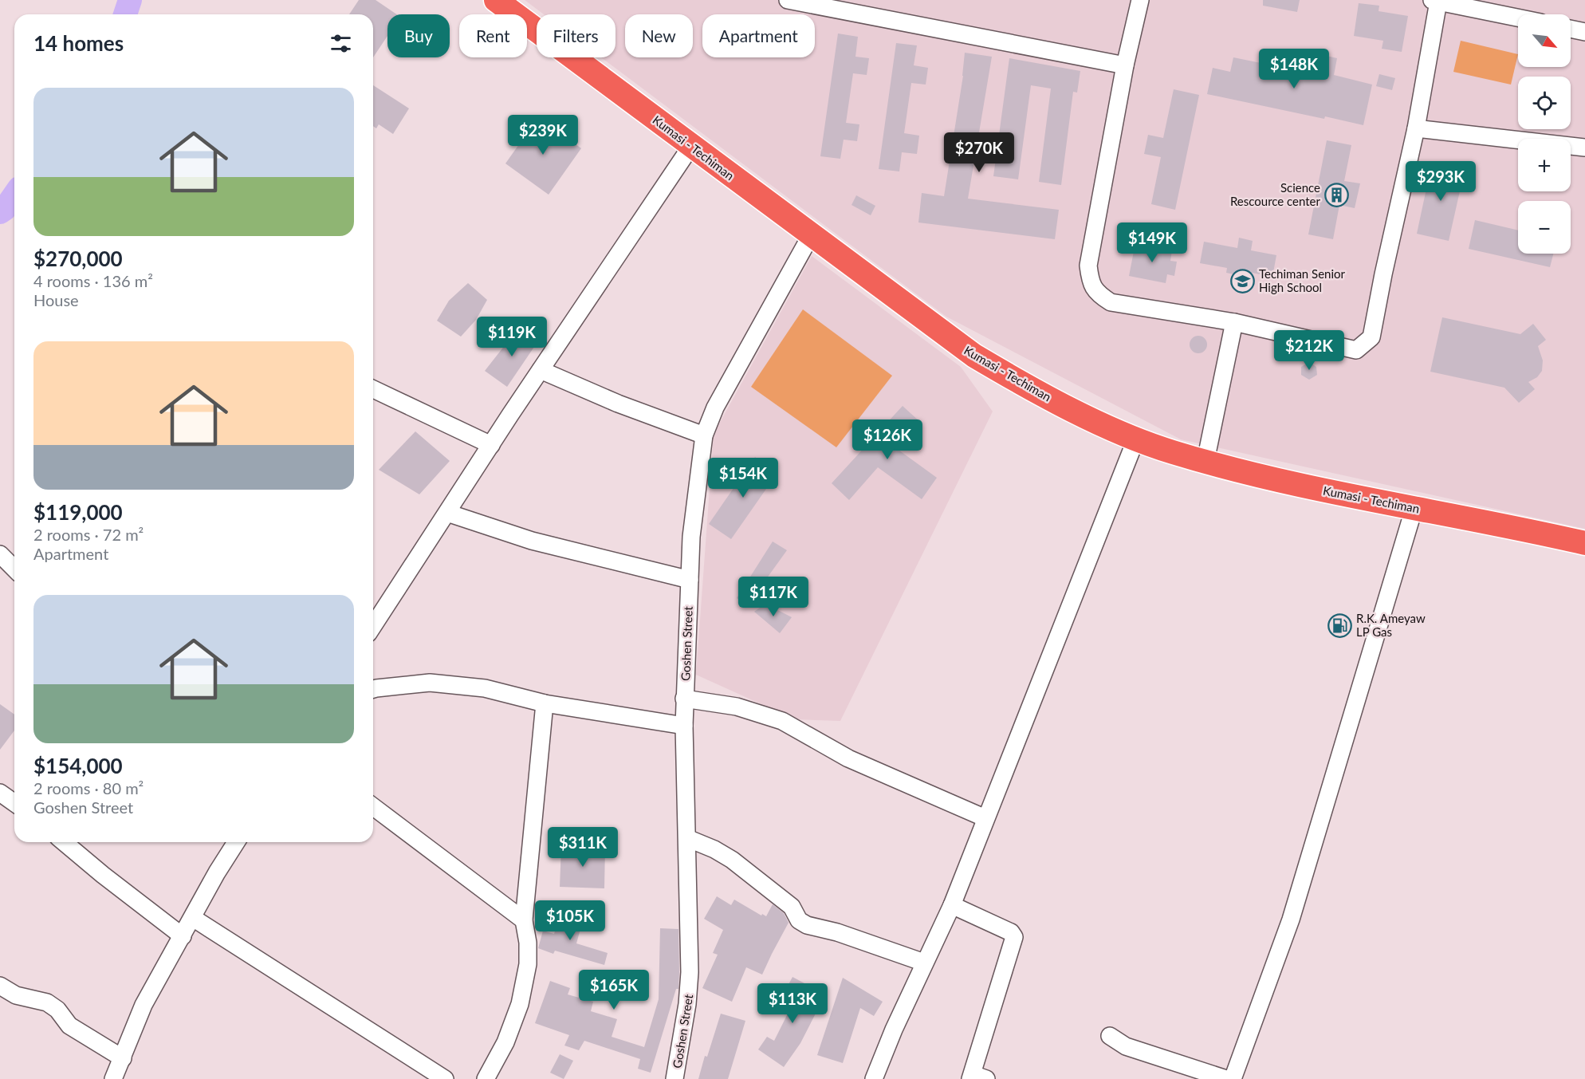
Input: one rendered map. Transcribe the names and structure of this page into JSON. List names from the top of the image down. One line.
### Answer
{"streets":{"highway":["Kumasi - Techiman"],"street":["Goshen Street"]},"crossings":[["Kumasi - Techiman","Goshen Street"]],"places":{"building":["Science Rescource center"],"school or university":["Techiman Senior High School"],"fuel station":["R.K. Ameyaw LP Gas"]},"north":"bottom right","page":{"map_buttons":["+","−"],"chip":["Buy","Rent","Filters","New","Apartment"],"heading":"14 homes","price":["$148K","$239K","$270K","$293K","$149K","$119K","$212K","$126K","$154K","$117K","$311K","$105K","$165K","$113K"],"list":[{"name":"$270,000","note":"4 rooms · 136 m² · House"},{"name":"$119,000","note":"2 rooms · 72 m² · Apartment"},{"name":"$154,000","note":"2 rooms · 80 m² · Goshen Street"}]}}
